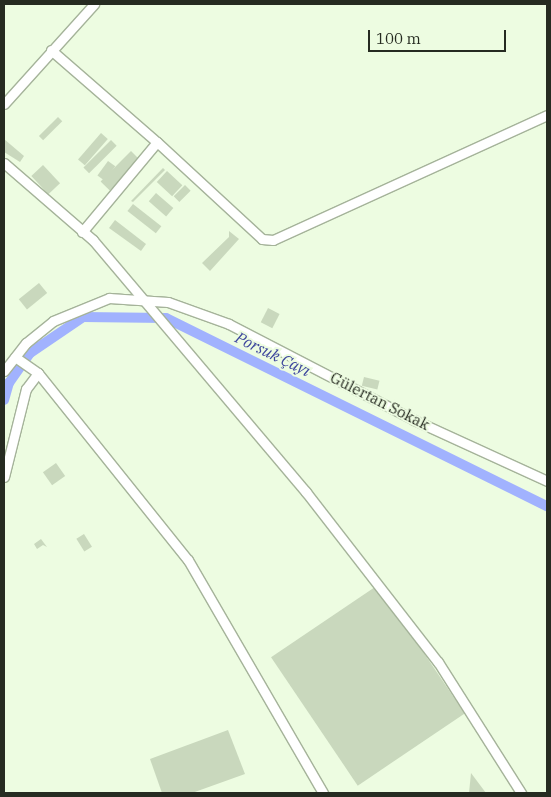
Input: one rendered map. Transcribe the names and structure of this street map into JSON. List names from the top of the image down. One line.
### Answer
{"streets":{"street":["Gülertan Sokak"]},"water":["Porsuk Çayı"],"scale_bar":"100 m"}
